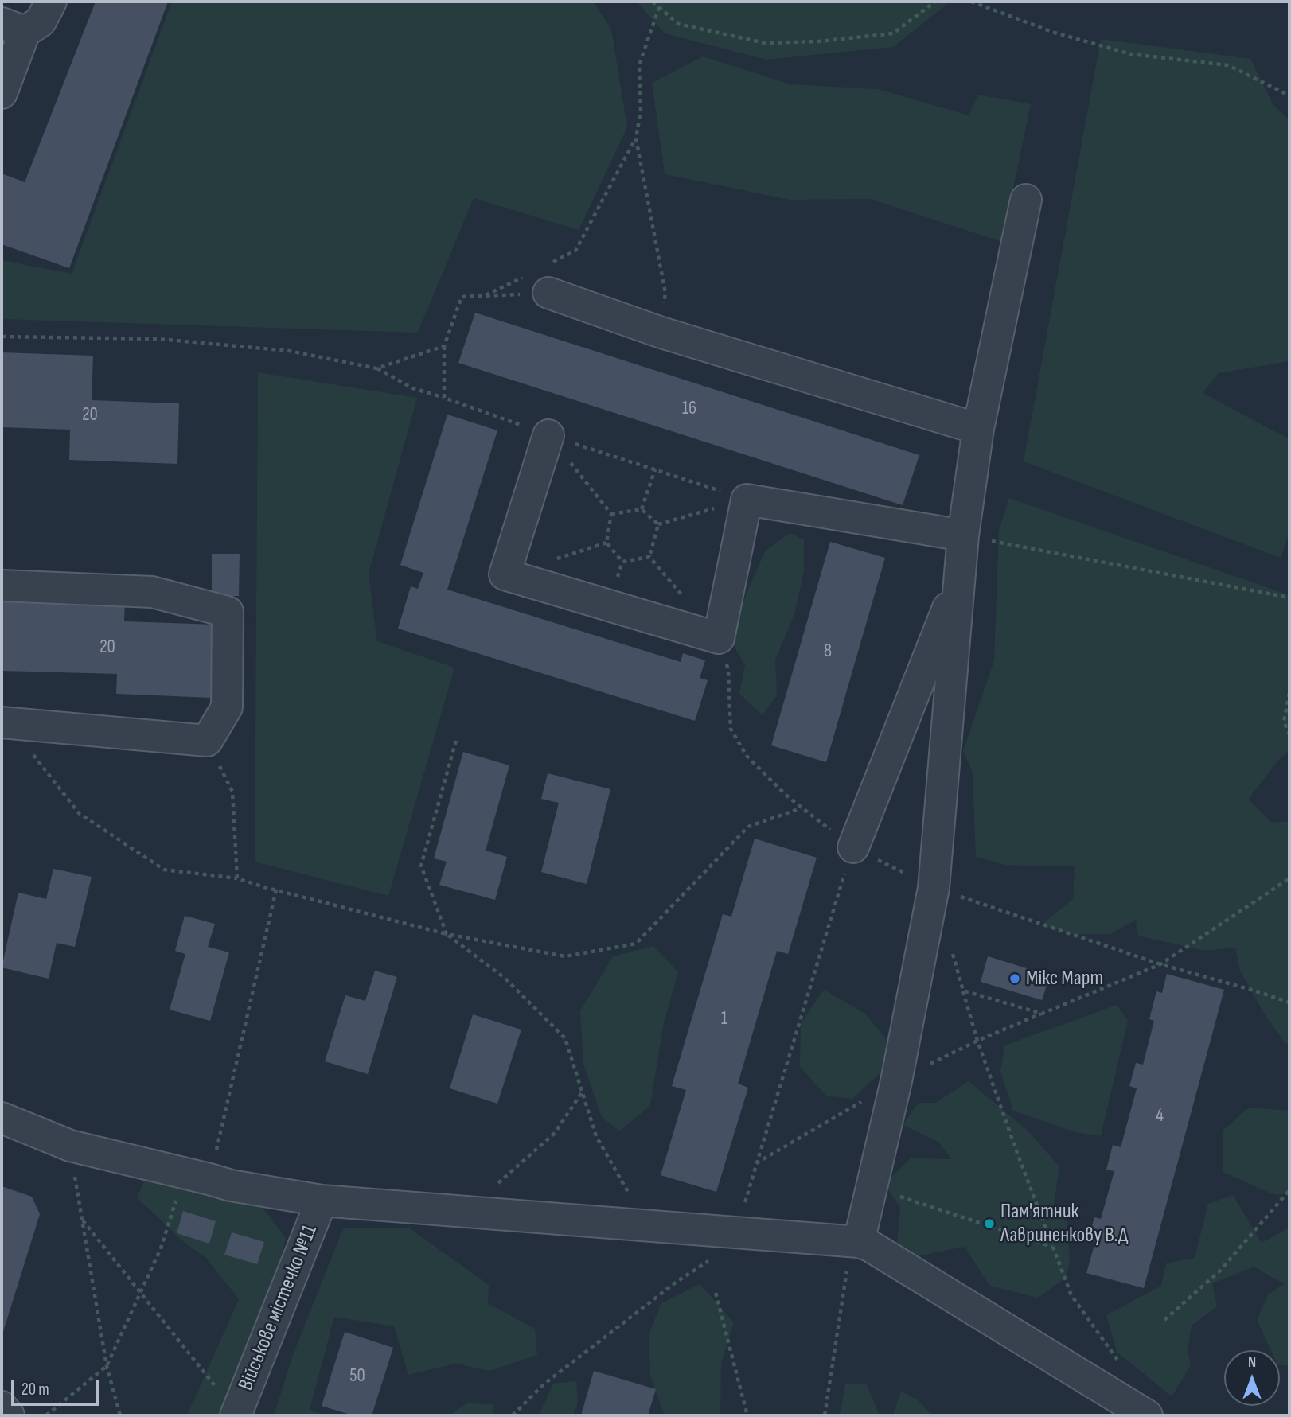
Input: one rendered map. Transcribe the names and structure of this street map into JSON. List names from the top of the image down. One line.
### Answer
{"streets":{"street":["Військове містечко №11"]},"places":["Мікс Март","Пам'ятник Лавриненкову В.Д"],"house_numbers":["16","20","20","8","1","4","50"],"scale_bar":"20 m","north":"top"}
